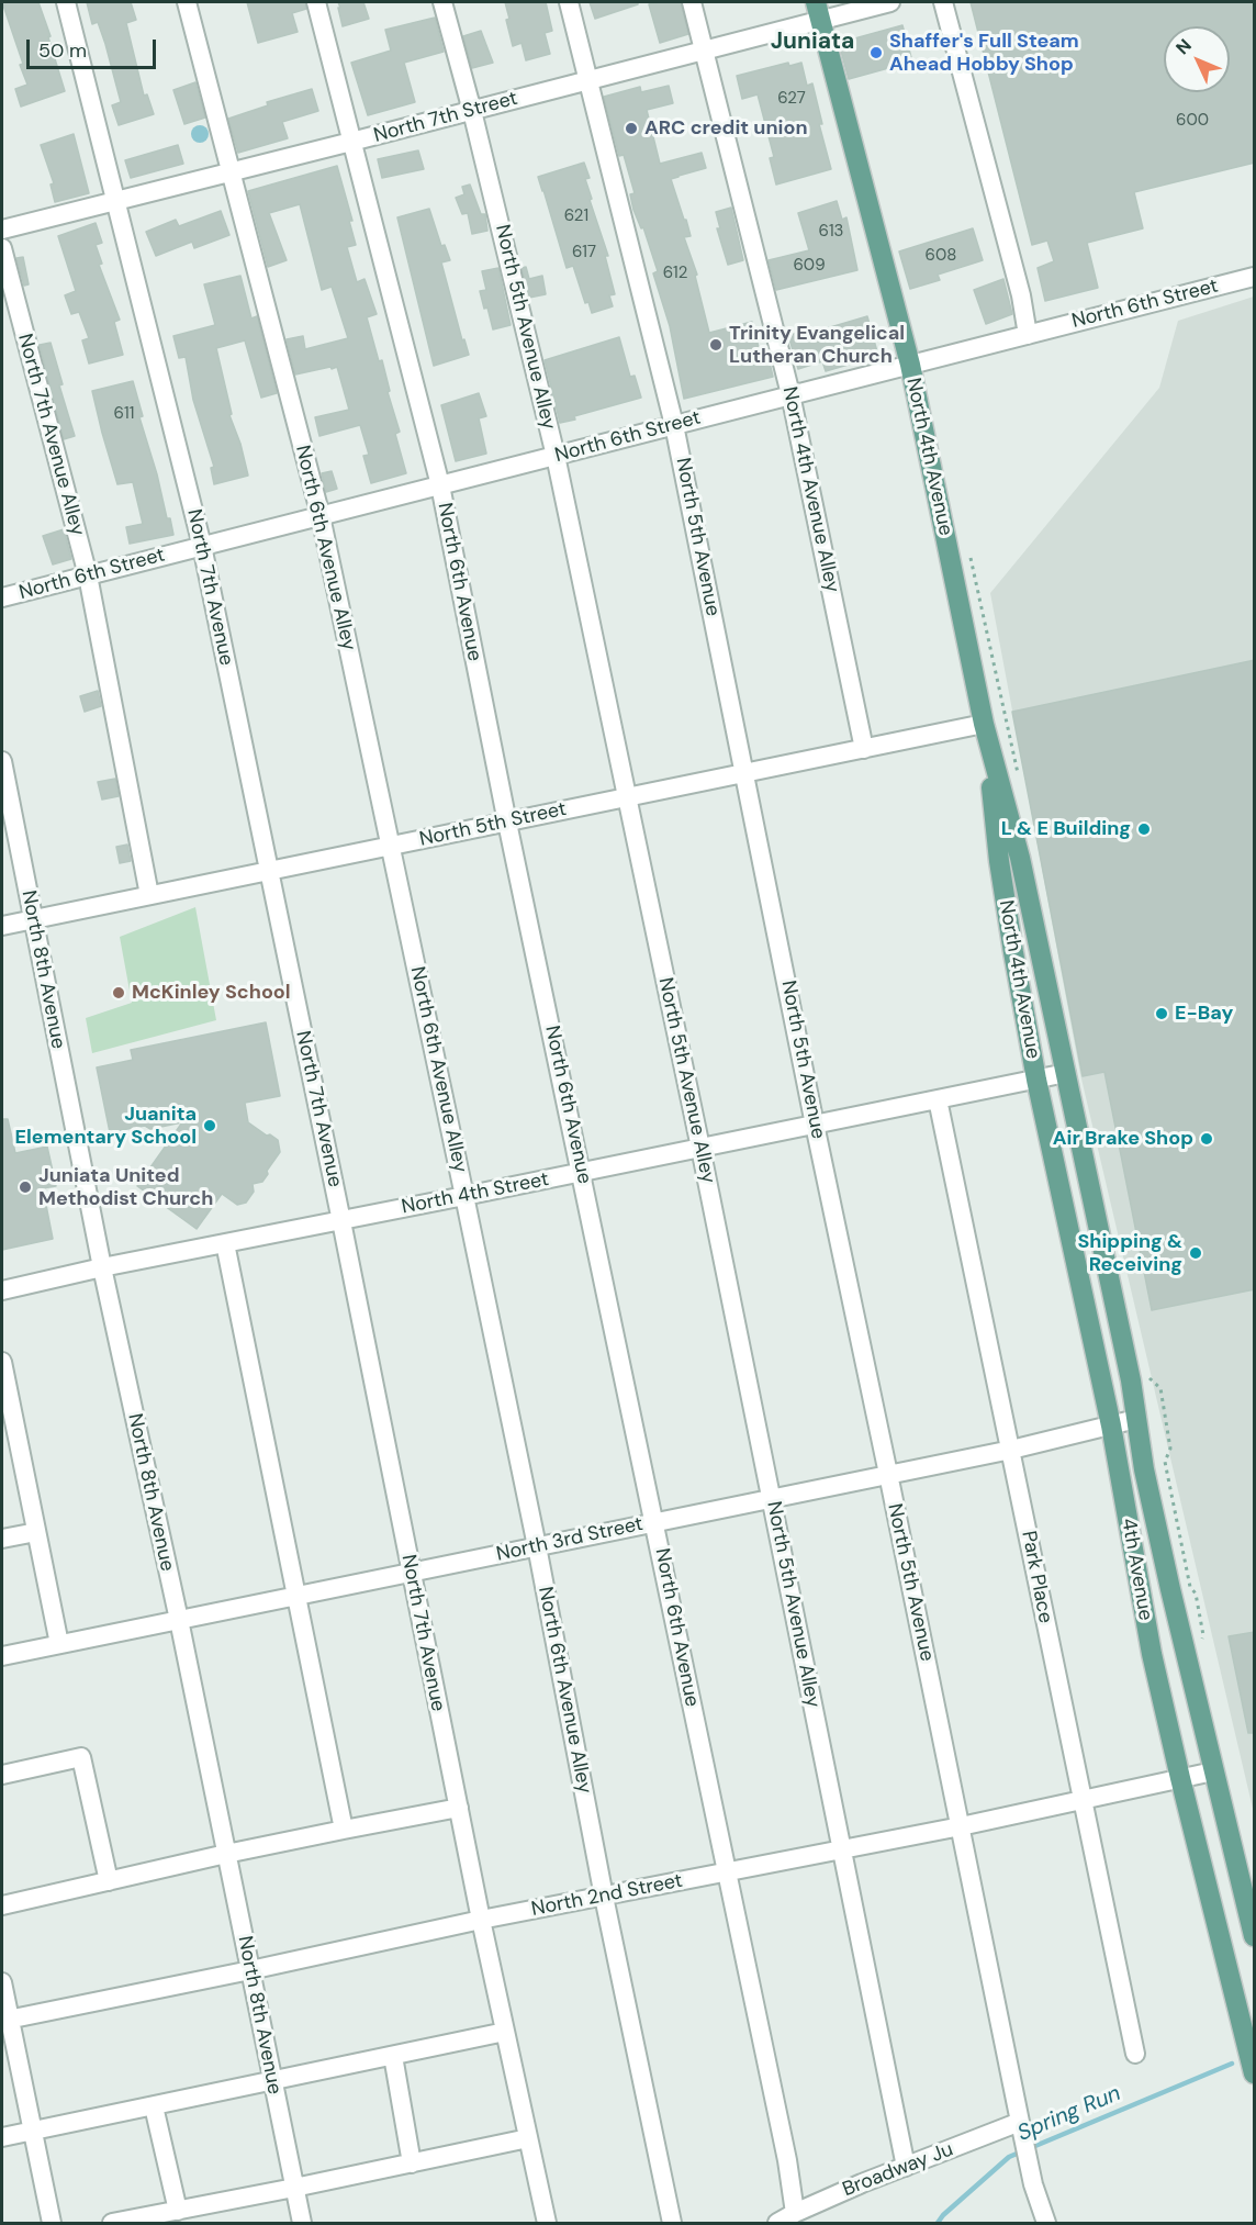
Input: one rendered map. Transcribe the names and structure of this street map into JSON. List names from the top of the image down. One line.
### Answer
{"streets":{"main road":["North 4th Avenue","4th Avenue"],"street":["North 7th Street","North 6th Street","North 5th Avenue Alley","North 7th Avenue Alley","North 4th Avenue Alley","North 5th Avenue","North 6th Avenue Alley","North 6th Avenue","North 7th Avenue","North 5th Street","North 8th Avenue","North 4th Street","North 3rd Street","Park Place","North 2nd Street","Broadway Ju"]},"crossings":[["North 7th Street","North 5th Avenue Alley"],["North 7th Street","North 4th Avenue"],["North 7th Street","North 4th Avenue Alley"],["North 7th Street","North 5th Avenue"],["North 7th Street","North 6th Avenue Alley"],["North 7th Street","North 6th Avenue"],["North 7th Street","North 7th Avenue"],["North 6th Street","North 5th Avenue Alley"],["North 6th Street","North 7th Avenue Alley"],["North 6th Street","North 4th Avenue"],["North 6th Street","North 4th Avenue Alley"],["North 6th Street","North 5th Avenue"],["North 6th Street","North 6th Avenue Alley"],["North 6th Street","North 6th Avenue"],["North 6th Street","North 7th Avenue"],["North 5th Avenue Alley","North 5th Street"],["North 5th Avenue Alley","North 4th Street"],["North 5th Avenue Alley","North 3rd Street"],["North 5th Avenue Alley","North 2nd Street"],["North 5th Avenue Alley","Broadway Ju"],["North 7th Avenue Alley","North 5th Street"],["North 4th Avenue","North 5th Street"],["North 4th Avenue","North 4th Street"],["North 4th Avenue","4th Avenue"],["North 4th Avenue Alley","North 5th Street"],["North 5th Avenue","North 5th Street"],["North 5th Avenue","North 4th Street"],["North 5th Avenue","North 3rd Street"],["North 5th Avenue","North 2nd Street"],["North 5th Avenue","Broadway Ju"],["North 6th Avenue Alley","North 5th Street"],["North 6th Avenue Alley","North 4th Street"],["North 6th Avenue Alley","North 3rd Street"],["North 6th Avenue Alley","North 2nd Street"],["North 6th Avenue","North 5th Street"],["North 6th Avenue","North 4th Street"],["North 6th Avenue","North 3rd Street"],["North 6th Avenue","North 2nd Street"],["North 6th Avenue","Broadway Ju"],["North 7th Avenue","North 5th Street"],["North 7th Avenue","North 4th Street"],["North 7th Avenue","North 3rd Street"],["North 7th Avenue","North 2nd Street"],["North 5th Street","North 8th Avenue"],["North 8th Avenue","North 4th Street"],["North 8th Avenue","North 3rd Street"],["North 8th Avenue","North 2nd Street"],["North 4th Street","4th Avenue"],["North 4th Street","Park Place"],["North 3rd Street","4th Avenue"],["North 3rd Street","Park Place"],["4th Avenue","North 2nd Street"],["Park Place","North 2nd Street"]],"districts":["Juniata"],"water":["Spring Run"],"places":["Shaffer's Full Steam Ahead Hobby Shop","ARC credit union","Trinity Evangelical Lutheran Church","L & E Building","McKinley School","E-Bay","Juanita Elementary School","Air Brake Shop","Juniata United Methodist Church","Shipping & Receiving"],"house_numbers":["627","600","621","613","617","608","609","612","611"],"scale_bar":"50 m","north":"top left"}
